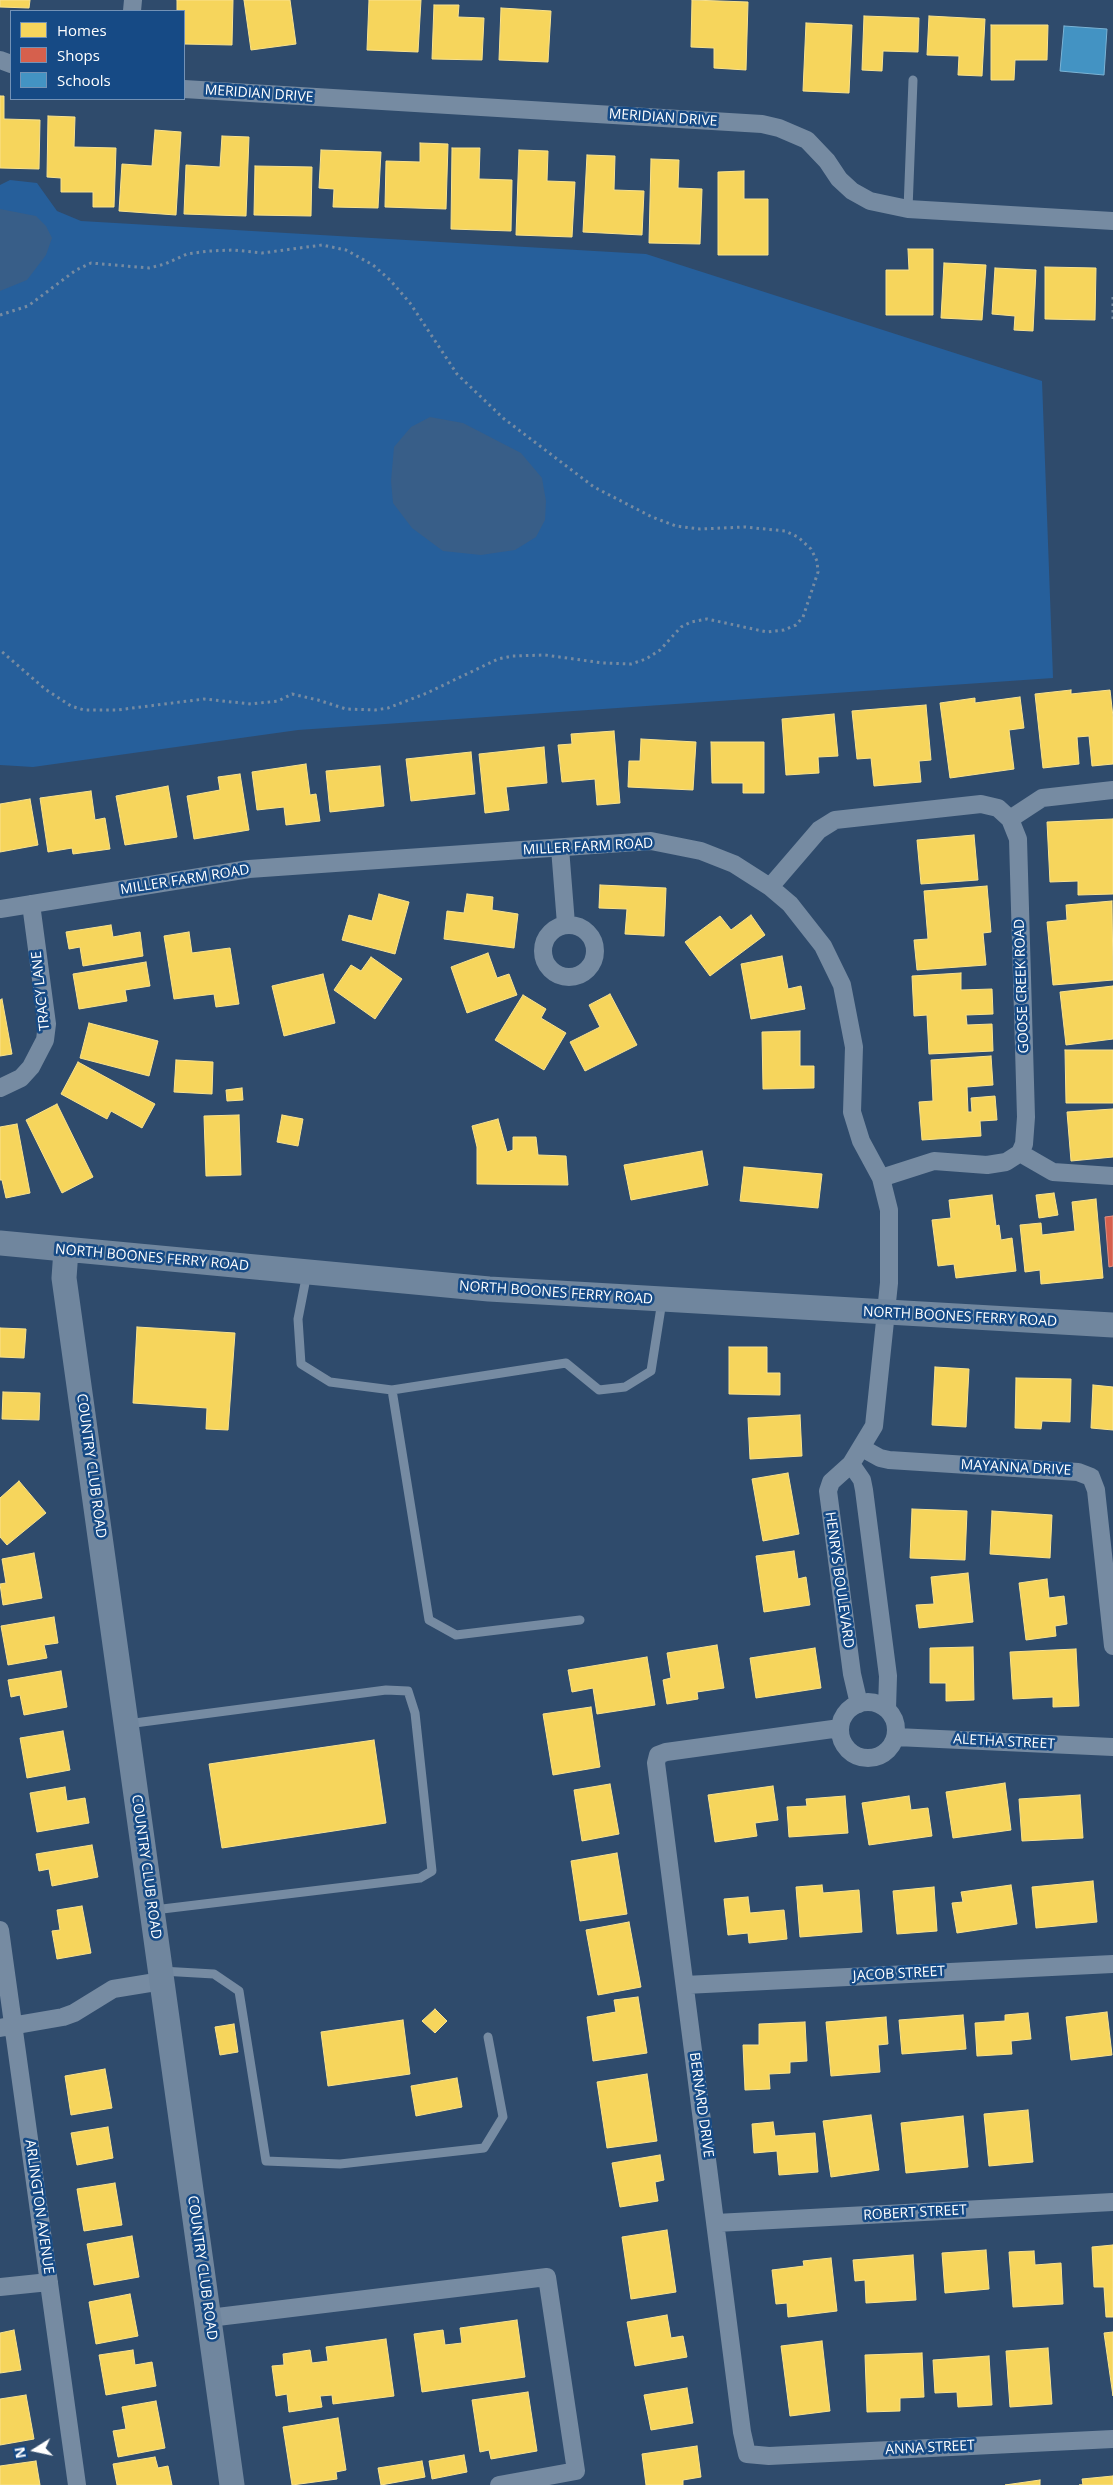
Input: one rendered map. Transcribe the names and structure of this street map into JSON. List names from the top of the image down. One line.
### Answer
{"streets":{"street":["MERIDIAN DRIVE","MILLER FARM ROAD","GOOSE CREEK ROAD","TRACY LANE","NORTH BOONES FERRY ROAD","COUNTRY CLUB ROAD","MAYANNA DRIVE","HENRYS BOULEVARD","ALETHA STREET","JACOB STREET","BERNARD DRIVE","ARLINGTON AVENUE","ROBERT STREET","ANNA STREET"]},"crossings":[["MILLER FARM ROAD","TRACY LANE"],["MILLER FARM ROAD","NORTH BOONES FERRY ROAD"],["MILLER FARM ROAD","HENRYS BOULEVARD"],["NORTH BOONES FERRY ROAD","COUNTRY CLUB ROAD"],["NORTH BOONES FERRY ROAD","HENRYS BOULEVARD"],["MAYANNA DRIVE","HENRYS BOULEVARD"],["HENRYS BOULEVARD","ALETHA STREET"],["HENRYS BOULEVARD","BERNARD DRIVE"],["ALETHA STREET","BERNARD DRIVE"],["JACOB STREET","BERNARD DRIVE"],["BERNARD DRIVE","ROBERT STREET"],["BERNARD DRIVE","ANNA STREET"]],"legend":["Homes","Shops","Schools"],"north":"left"}
